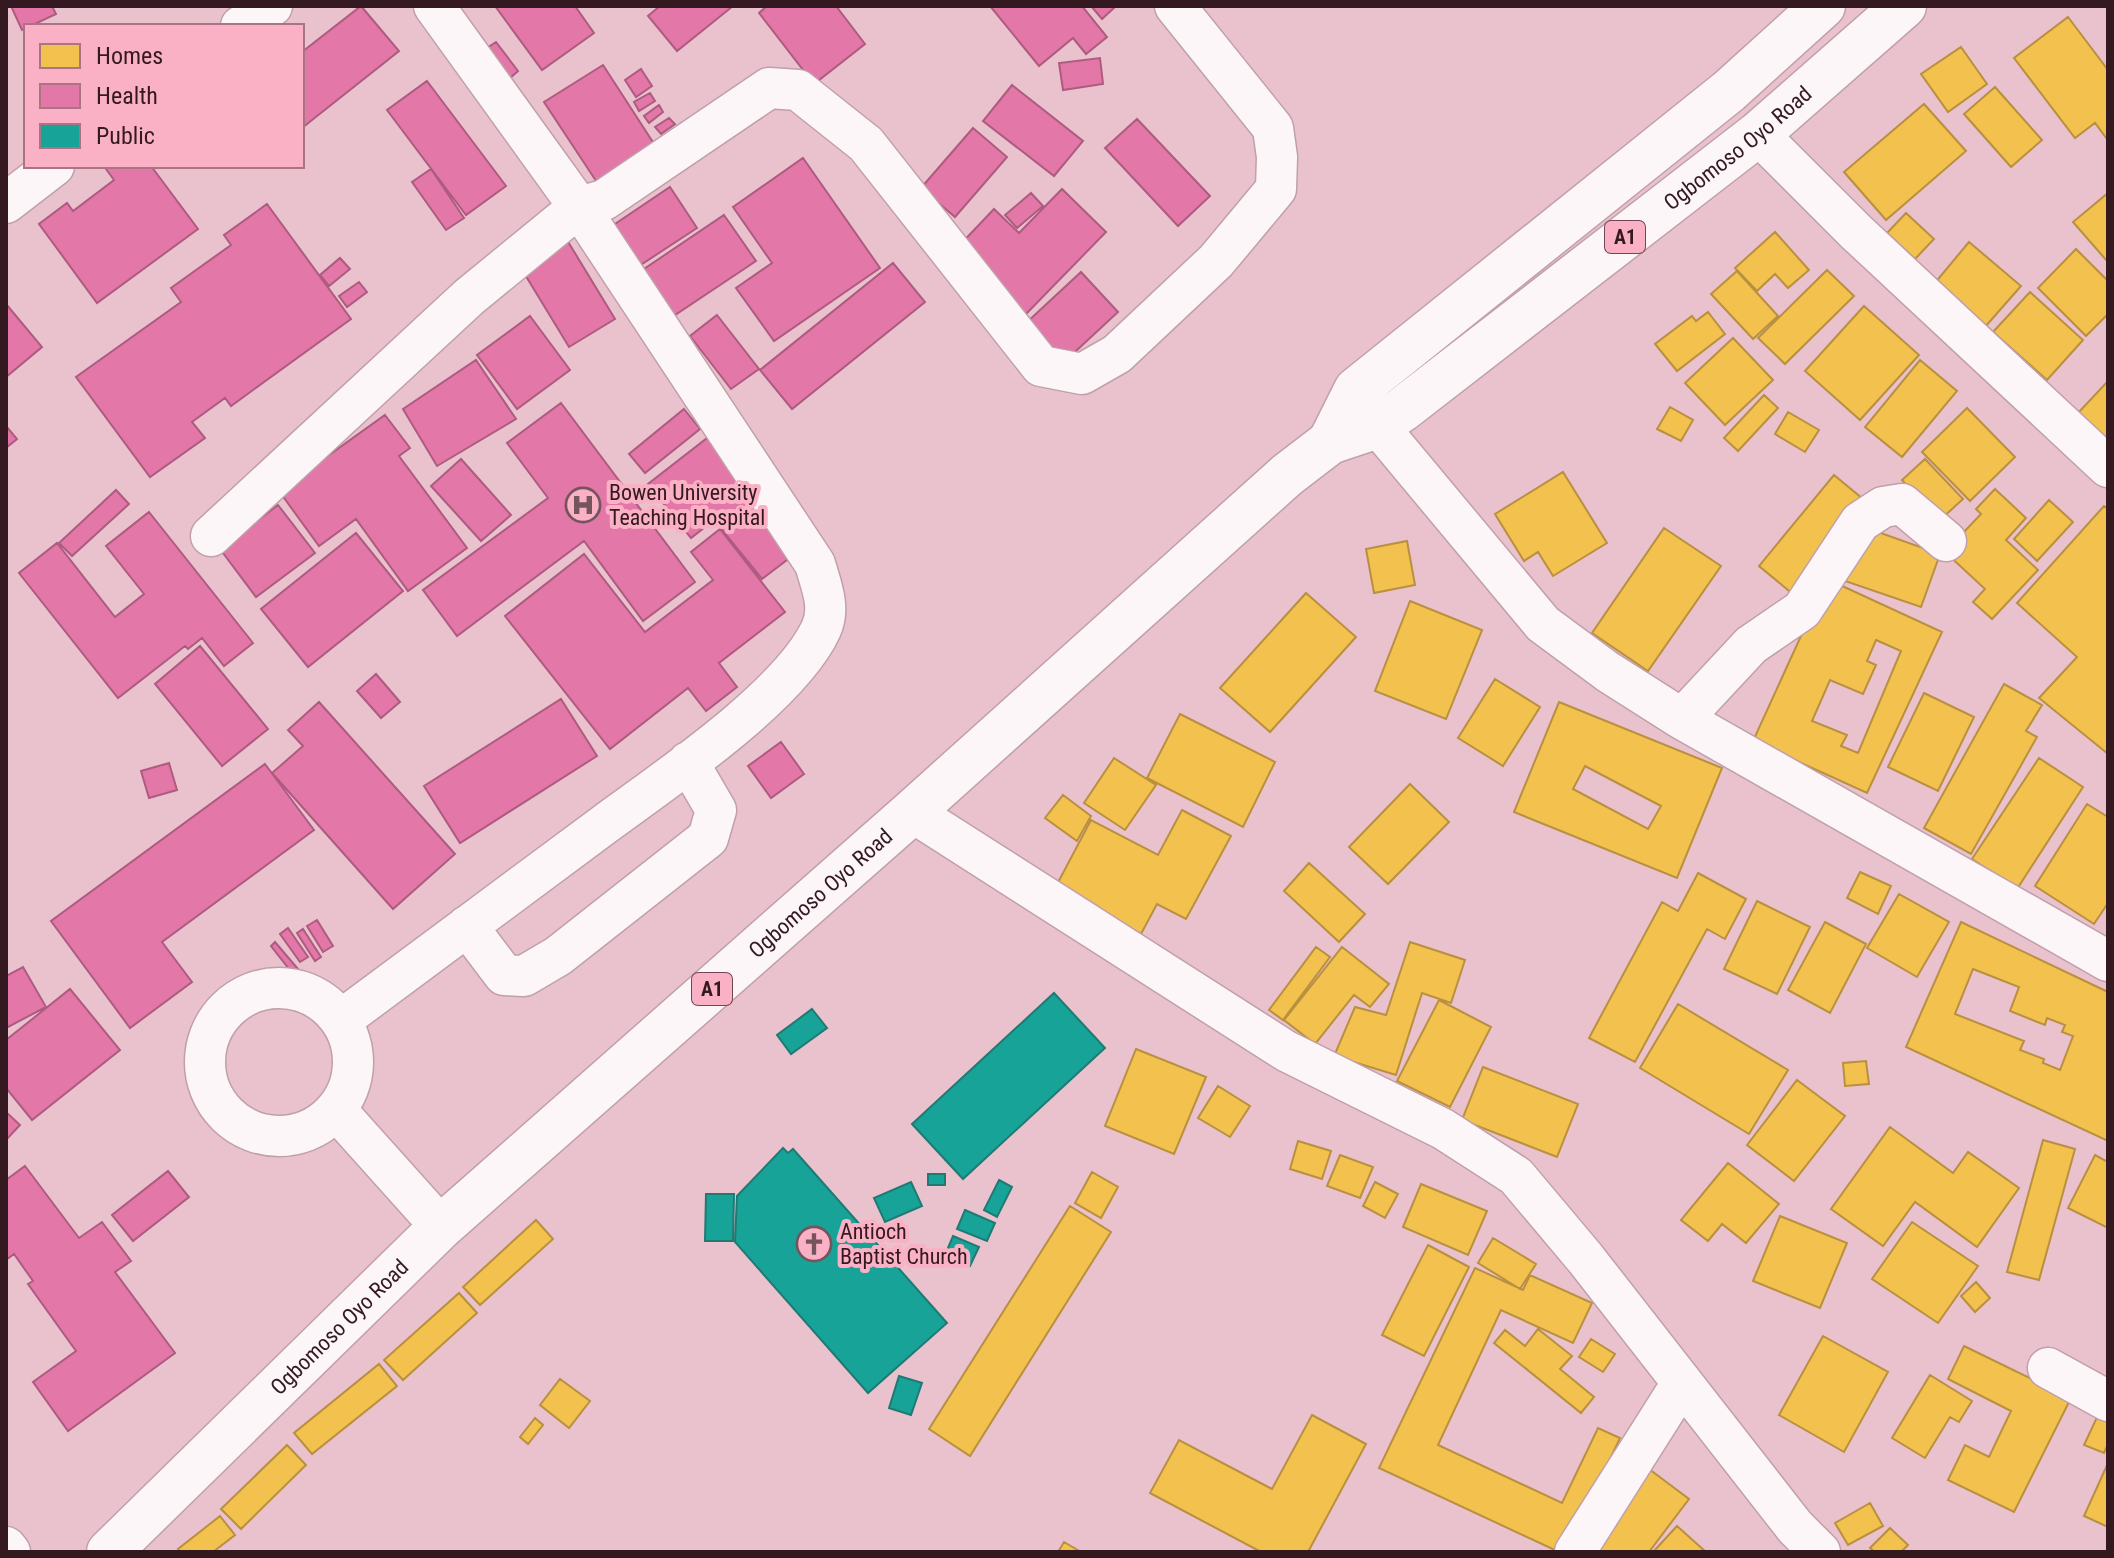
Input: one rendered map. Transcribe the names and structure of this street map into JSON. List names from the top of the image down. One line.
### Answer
{"streets":{"highway":["Ogbomoso Oyo Road","A1"]},"places":{"hospital":["Bowen University Teaching Hospital"],"church":["Antioch Baptist Church"]},"legend":["Homes","Health","Public"]}
